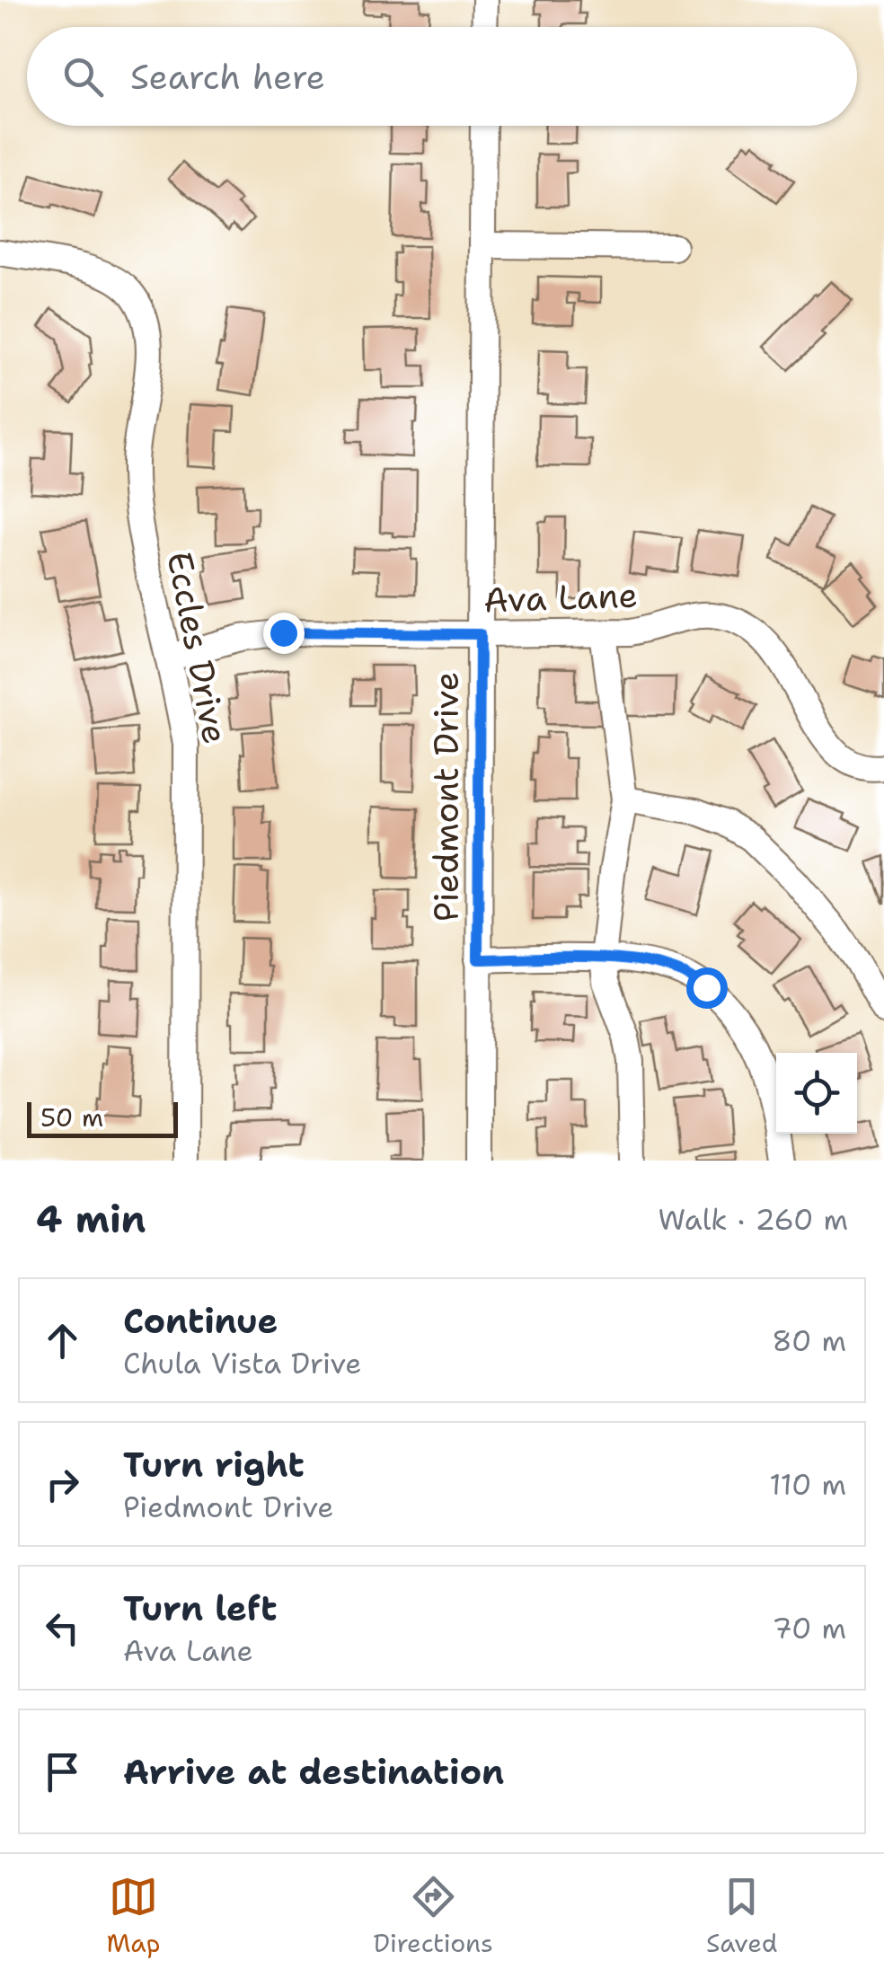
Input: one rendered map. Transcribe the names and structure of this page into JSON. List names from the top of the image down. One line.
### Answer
{"streets":{"street":["Ava Lane","Eccles Drive","Piedmont Drive"]},"crossings":[["Ava Lane","Eccles Drive"],["Ava Lane","Piedmont Drive"]],"scale_bar":"50 m","page":{"search":"Search here","scale":"50 m","heading":["4 min","Walk · 260 m"],"list":[["Continue","Chula Vista Drive","80 m"],["Turn right","Piedmont Drive","110 m"],["Turn left","Ava Lane","70 m"],"Arrive at destination"],"nav":["Map","Directions","Saved"]}}
